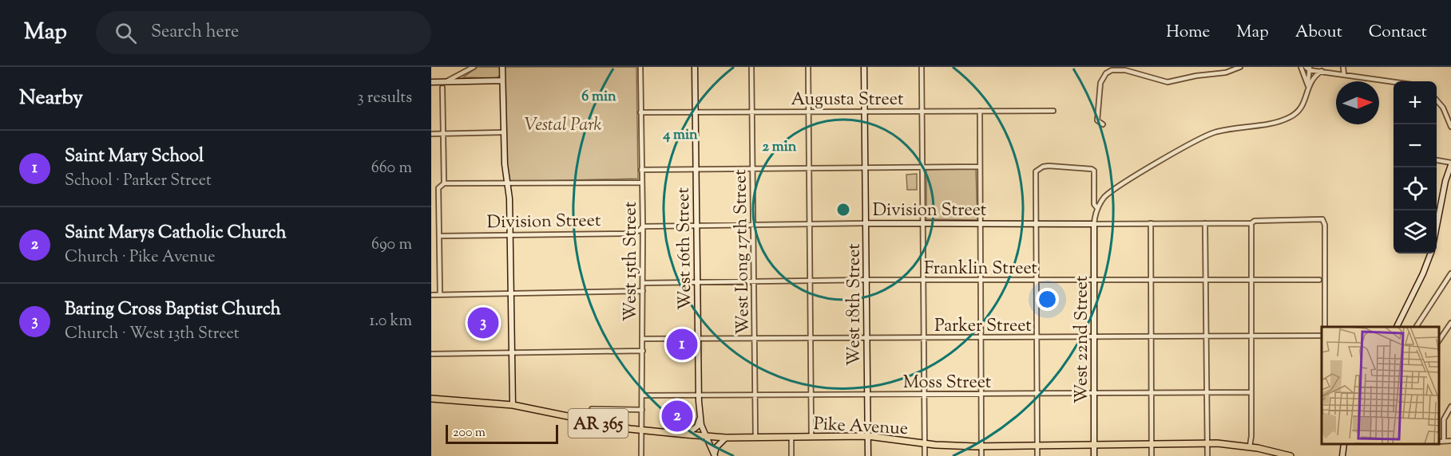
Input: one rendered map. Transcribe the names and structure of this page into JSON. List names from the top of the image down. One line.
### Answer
{"streets":{"main road":["AR 365","Pike Avenue"],"street":["Augusta Street","Division Street","West 16th Street","West Long 17th Street","West 15th Street","Franklin Street","West 18th Street","Parker Street","West 22nd Street","Moss Street"]},"crossings":[["Augusta Street","West 16th Street"],["Augusta Street","West Long 17th Street"],["Augusta Street","West 15th Street"],["Augusta Street","West 18th Street"],["Division Street","West 16th Street"],["Division Street","West Long 17th Street"],["Division Street","West 15th Street"],["Division Street","West 18th Street"],["Division Street","West 22nd Street"],["West 16th Street","Franklin Street"],["West 16th Street","Parker Street"],["West 16th Street","Moss Street"],["West 16th Street","Pike Avenue"],["West Long 17th Street","Franklin Street"],["West Long 17th Street","Parker Street"],["West Long 17th Street","Moss Street"],["West Long 17th Street","Pike Avenue"],["West 15th Street","Franklin Street"],["West 15th Street","Parker Street"],["West 15th Street","Moss Street"],["West 15th Street","Pike Avenue"],["Franklin Street","West 18th Street"],["Franklin Street","West 22nd Street"],["West 18th Street","Parker Street"],["West 18th Street","Moss Street"],["West 18th Street","Pike Avenue"],["Parker Street","West 22nd Street"],["West 22nd Street","Moss Street"],["West 22nd Street","Pike Avenue"]],"parks":["Vestal Park"],"scale_bar":"200 m","north":"right","page":{"header":"Map","search":"Search here","nav":["Home","Map","About","Contact"],"heading":["Nearby","3 results"],"map_buttons":["+","−"],"list":[{"mark":"1","name":"Saint Mary School","note":"School · Parker Street","value":"660 m"},{"mark":"2","name":"Saint Marys Catholic Church","note":"Church · Pike Avenue","value":"690 m"},{"mark":"3","name":"Baring Cross Baptist Church","note":"Church · West 13th Street","value":"1.0 km"}],"pins":["3","1","2"],"scale":"200 m"},"rings":["6 min","4 min","2 min"]}
